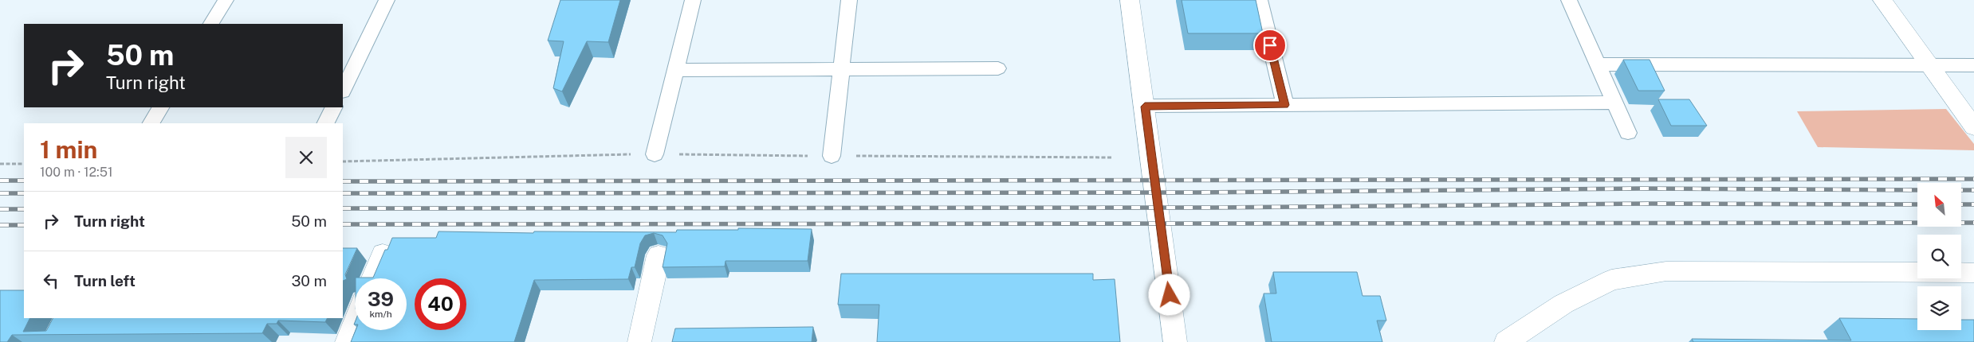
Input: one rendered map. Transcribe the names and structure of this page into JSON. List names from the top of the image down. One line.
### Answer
{"north":"top left","page":{"turn":["50 m","Turn right"],"heading":["1 min","100 m · 12:51"],"list":[{"name":"Turn right","value":"50 m"},{"name":"Turn left","value":"30 m"}],"speed":"39 km/h","limit":"40"}}
